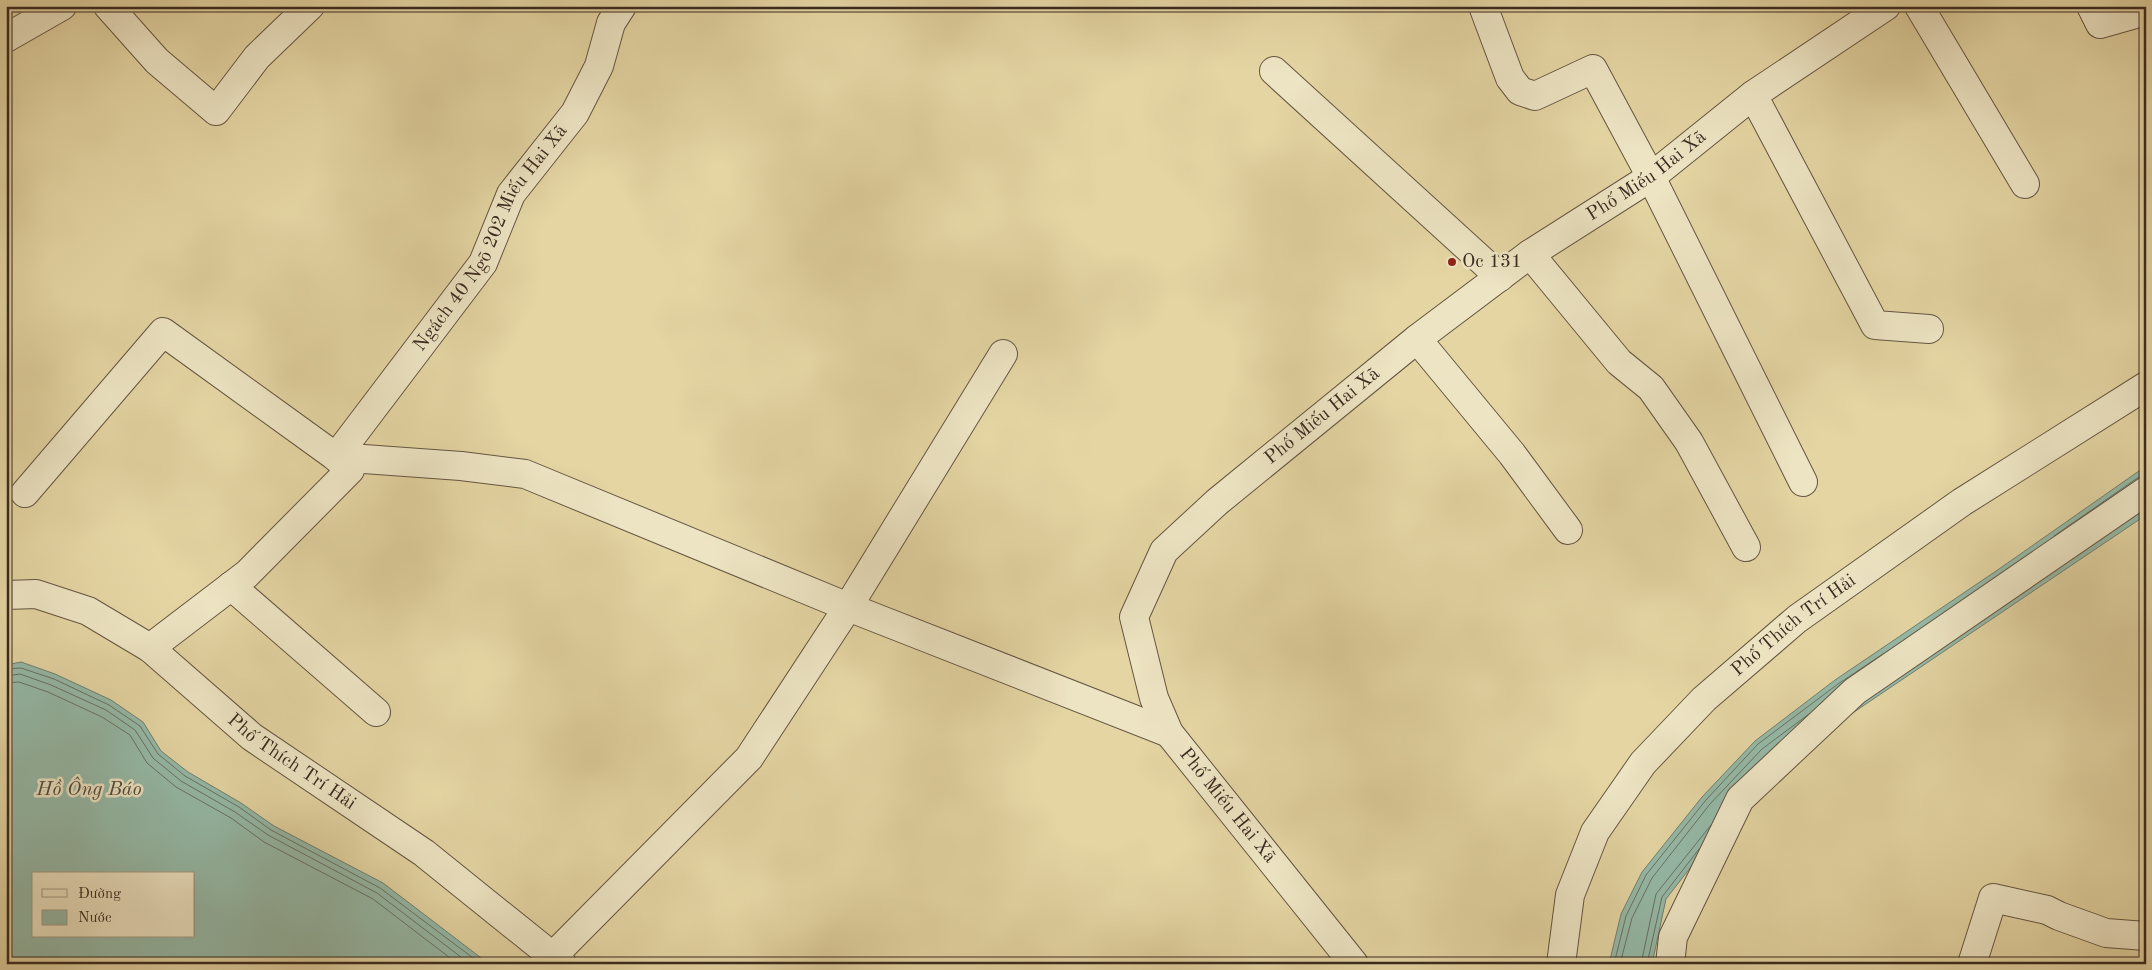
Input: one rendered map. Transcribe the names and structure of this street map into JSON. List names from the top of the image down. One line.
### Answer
{"streets":{"street":["Phố Miếu Hai Xã","Ngách 40 Ngõ 202 Miếu Hai Xã","Phố Thích Trí Hải"]},"water":["Hồ Ông Báo"],"places":["Oc 131"],"legend":["Đường","Nước"]}
